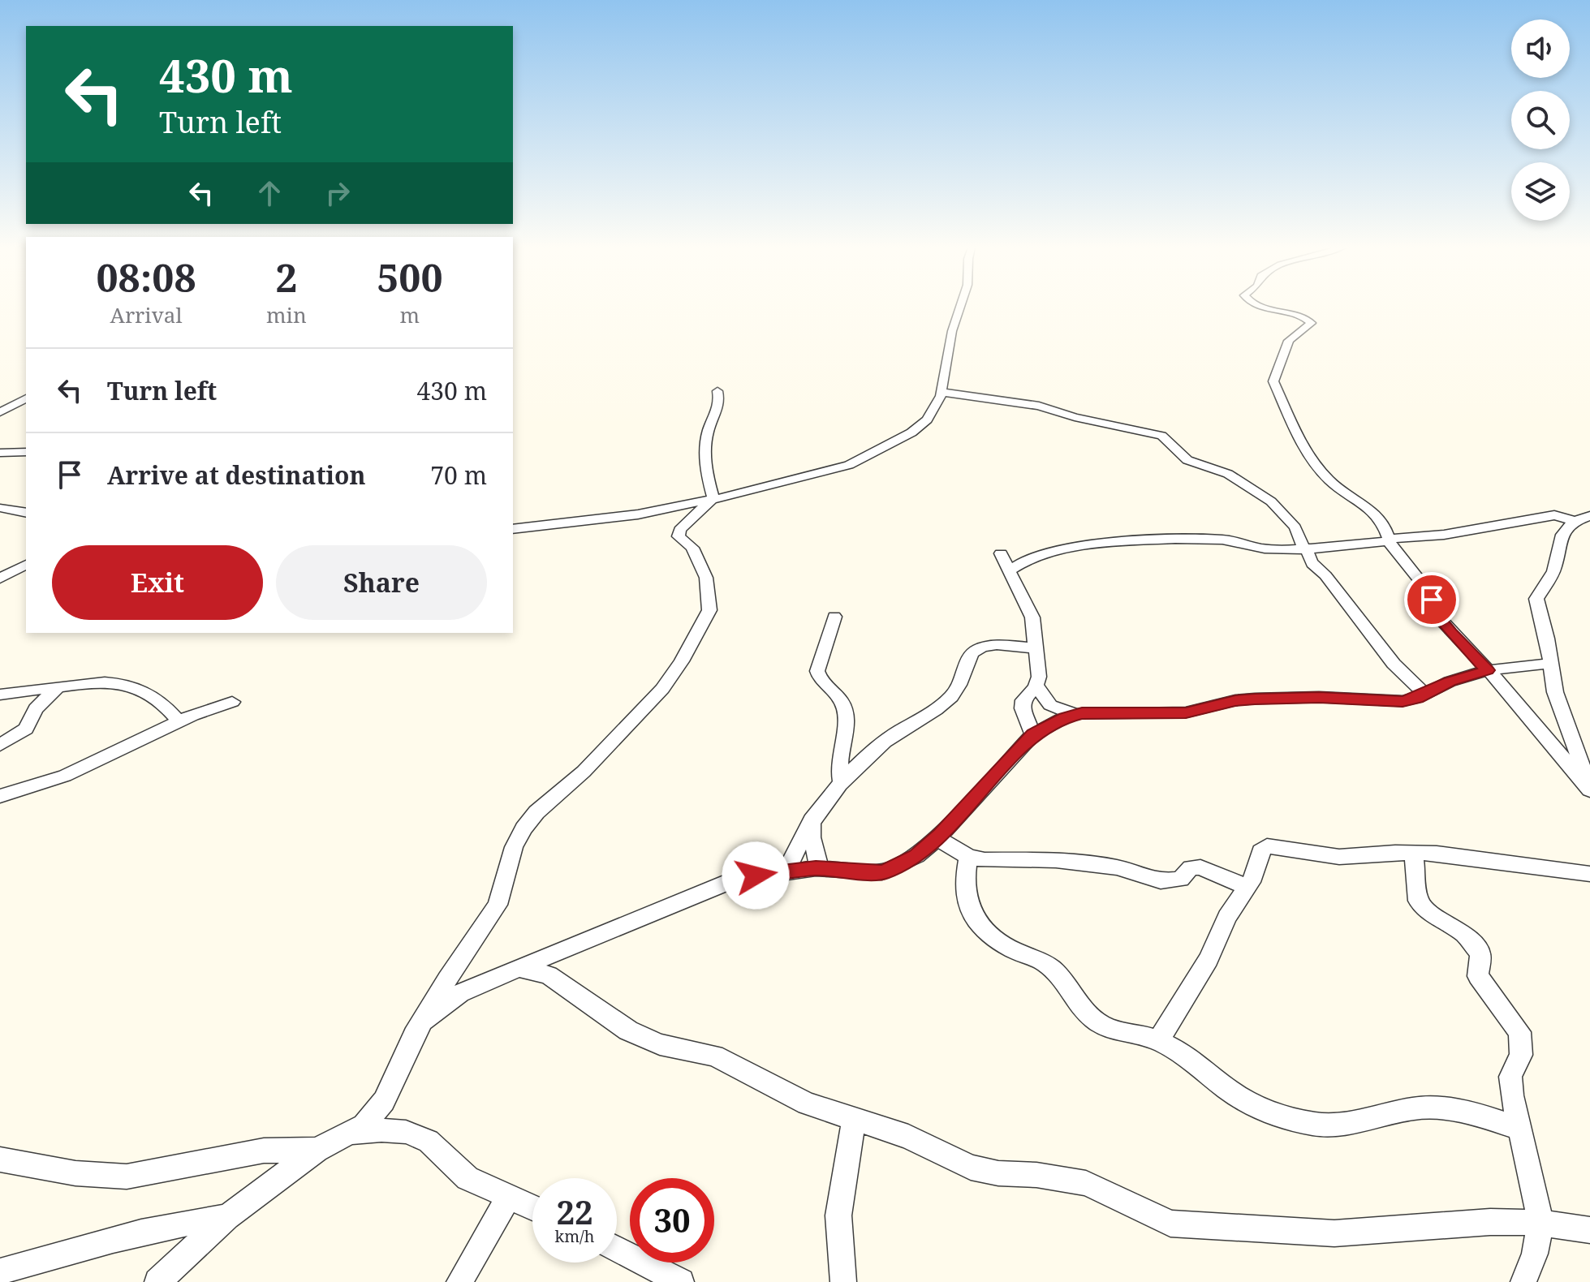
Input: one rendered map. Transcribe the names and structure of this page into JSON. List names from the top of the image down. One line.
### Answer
{"page":{"turn":["430 m","Turn left"],"eta":["08:08","Arrival","2","min","500","m"],"list":[{"name":"Turn left","value":"430 m"},{"name":"Arrive at destination","value":"70 m"}],"buttons":["Exit","Share"],"speed":"22 km/h","limit":"30"}}
